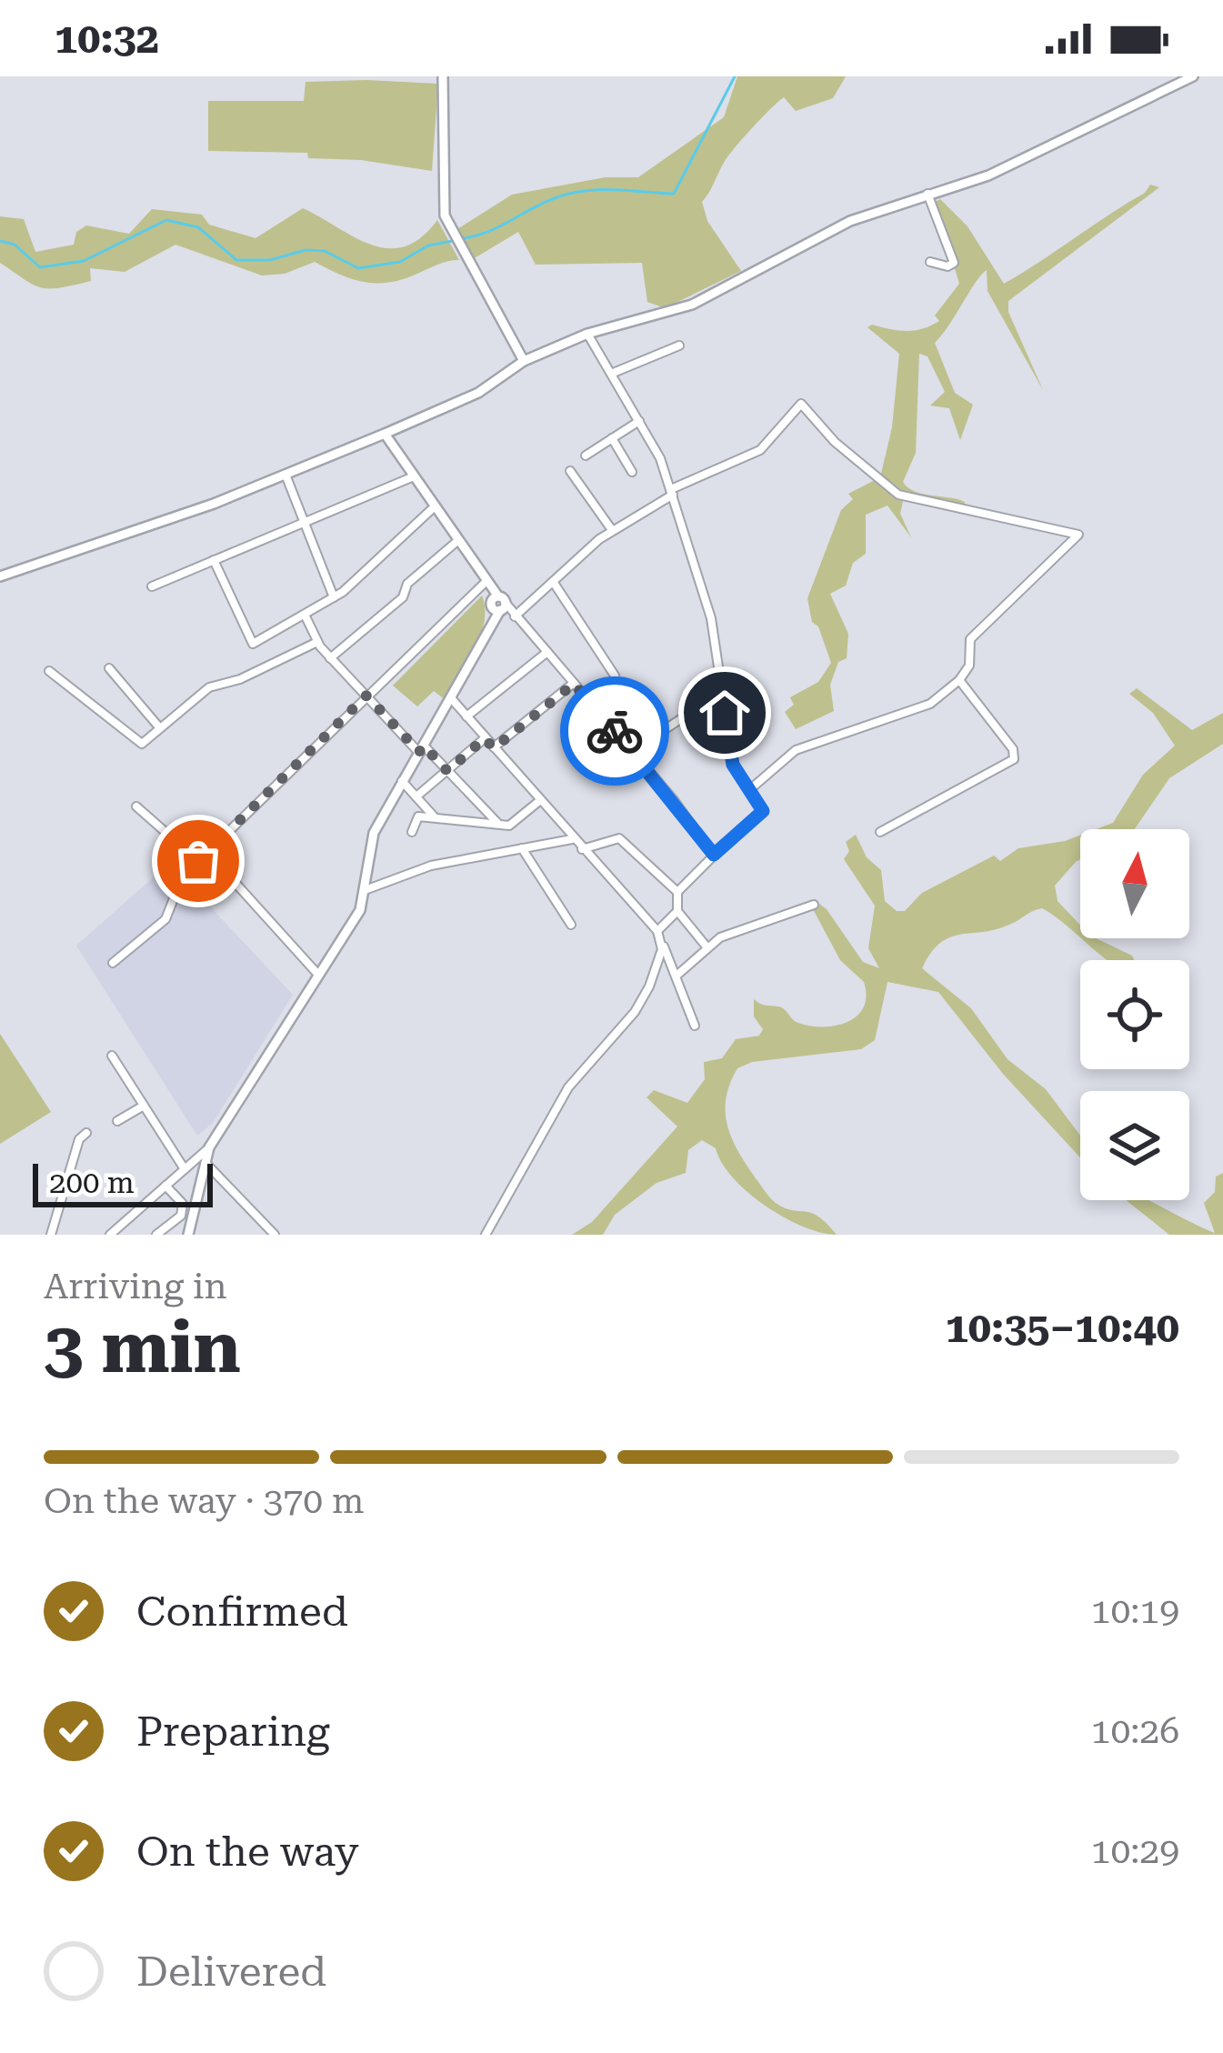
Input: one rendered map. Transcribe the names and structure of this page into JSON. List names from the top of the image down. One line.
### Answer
{"scale_bar":"200 m","north":"top","page":{"status":"10:32","scale":"200 m","heading":["3 min","Arriving in","10:35–10:40"],"bar":"On the way · 370 m","list":[["Confirmed","10:19"],["Preparing","10:26"],["On the way","10:29"],"Delivered"]}}
